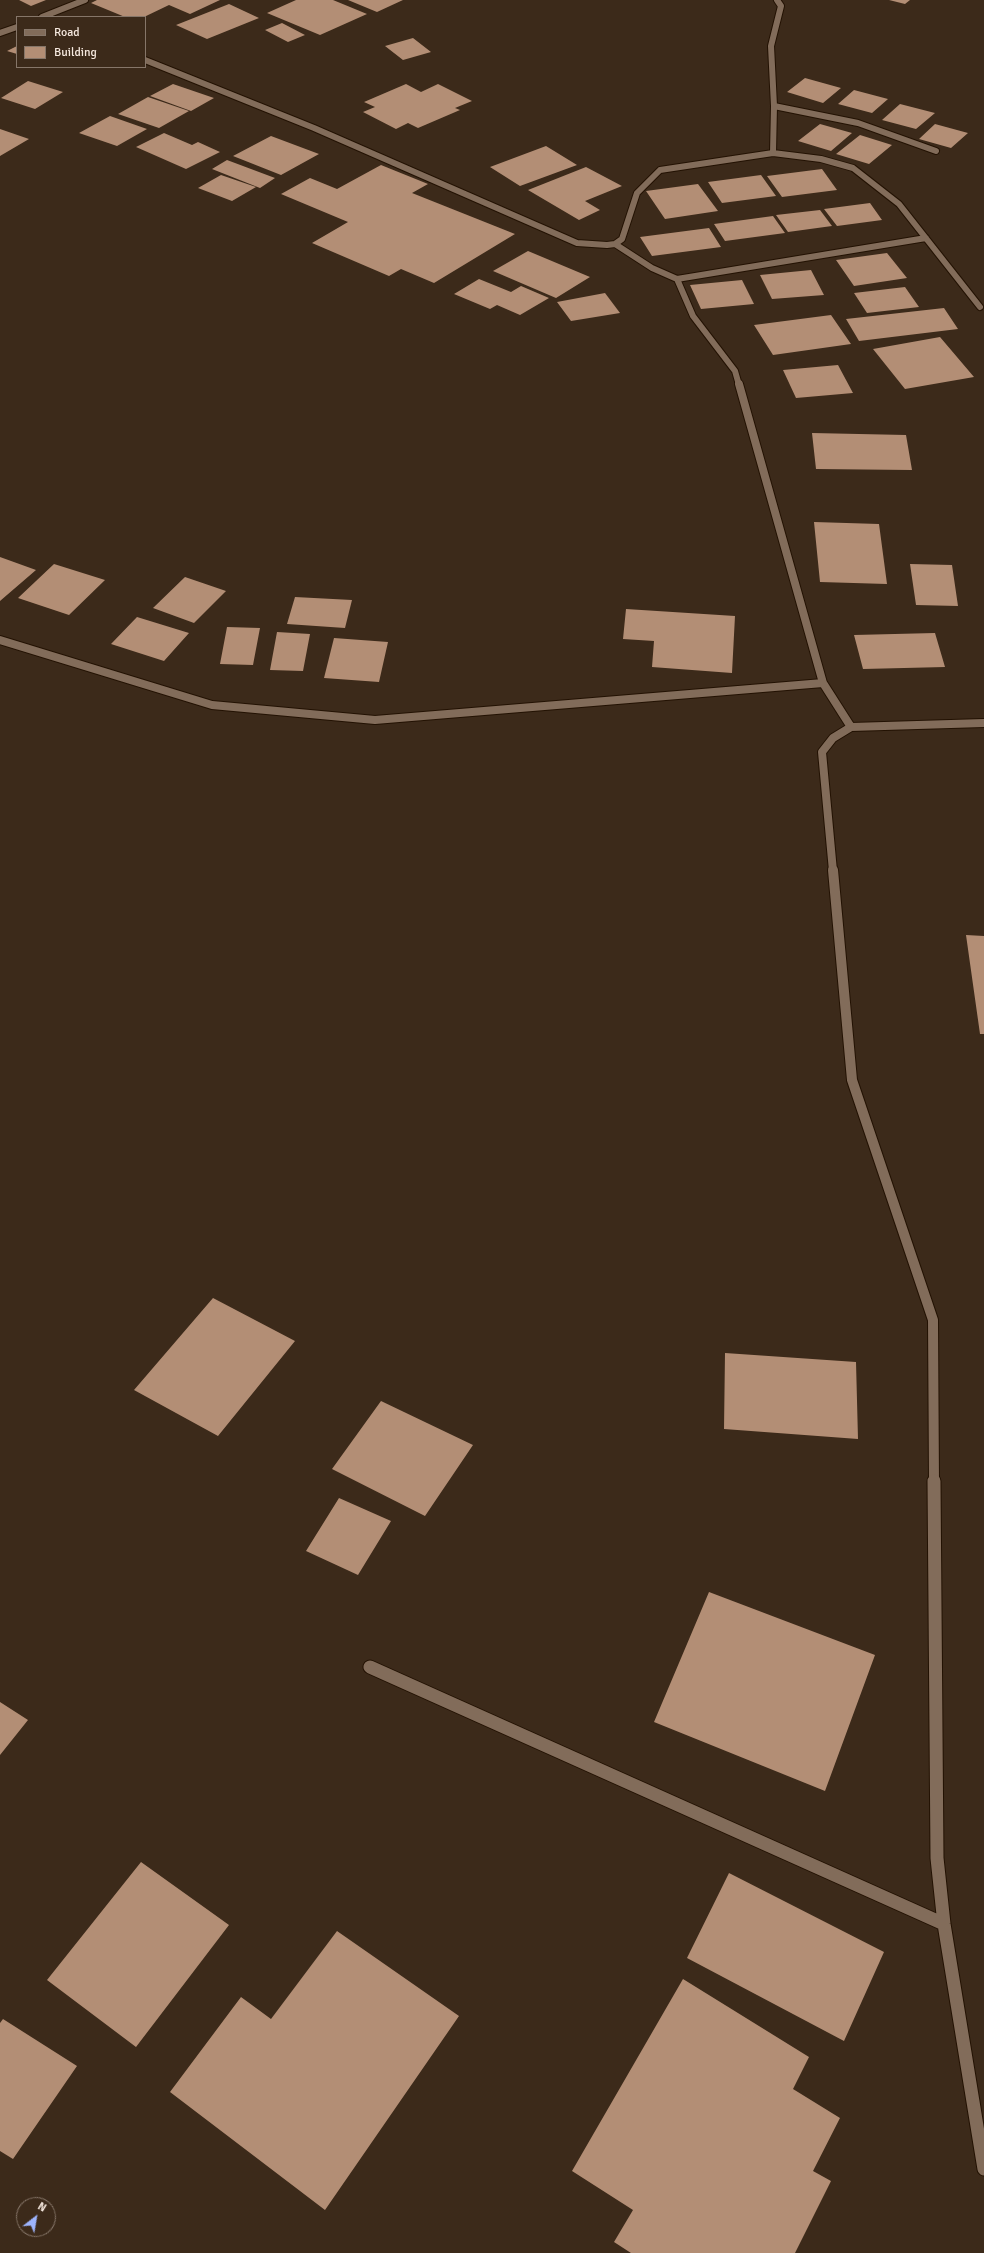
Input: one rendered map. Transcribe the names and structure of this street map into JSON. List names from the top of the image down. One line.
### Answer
{"legend":["Road","Building"],"north":"top right"}
